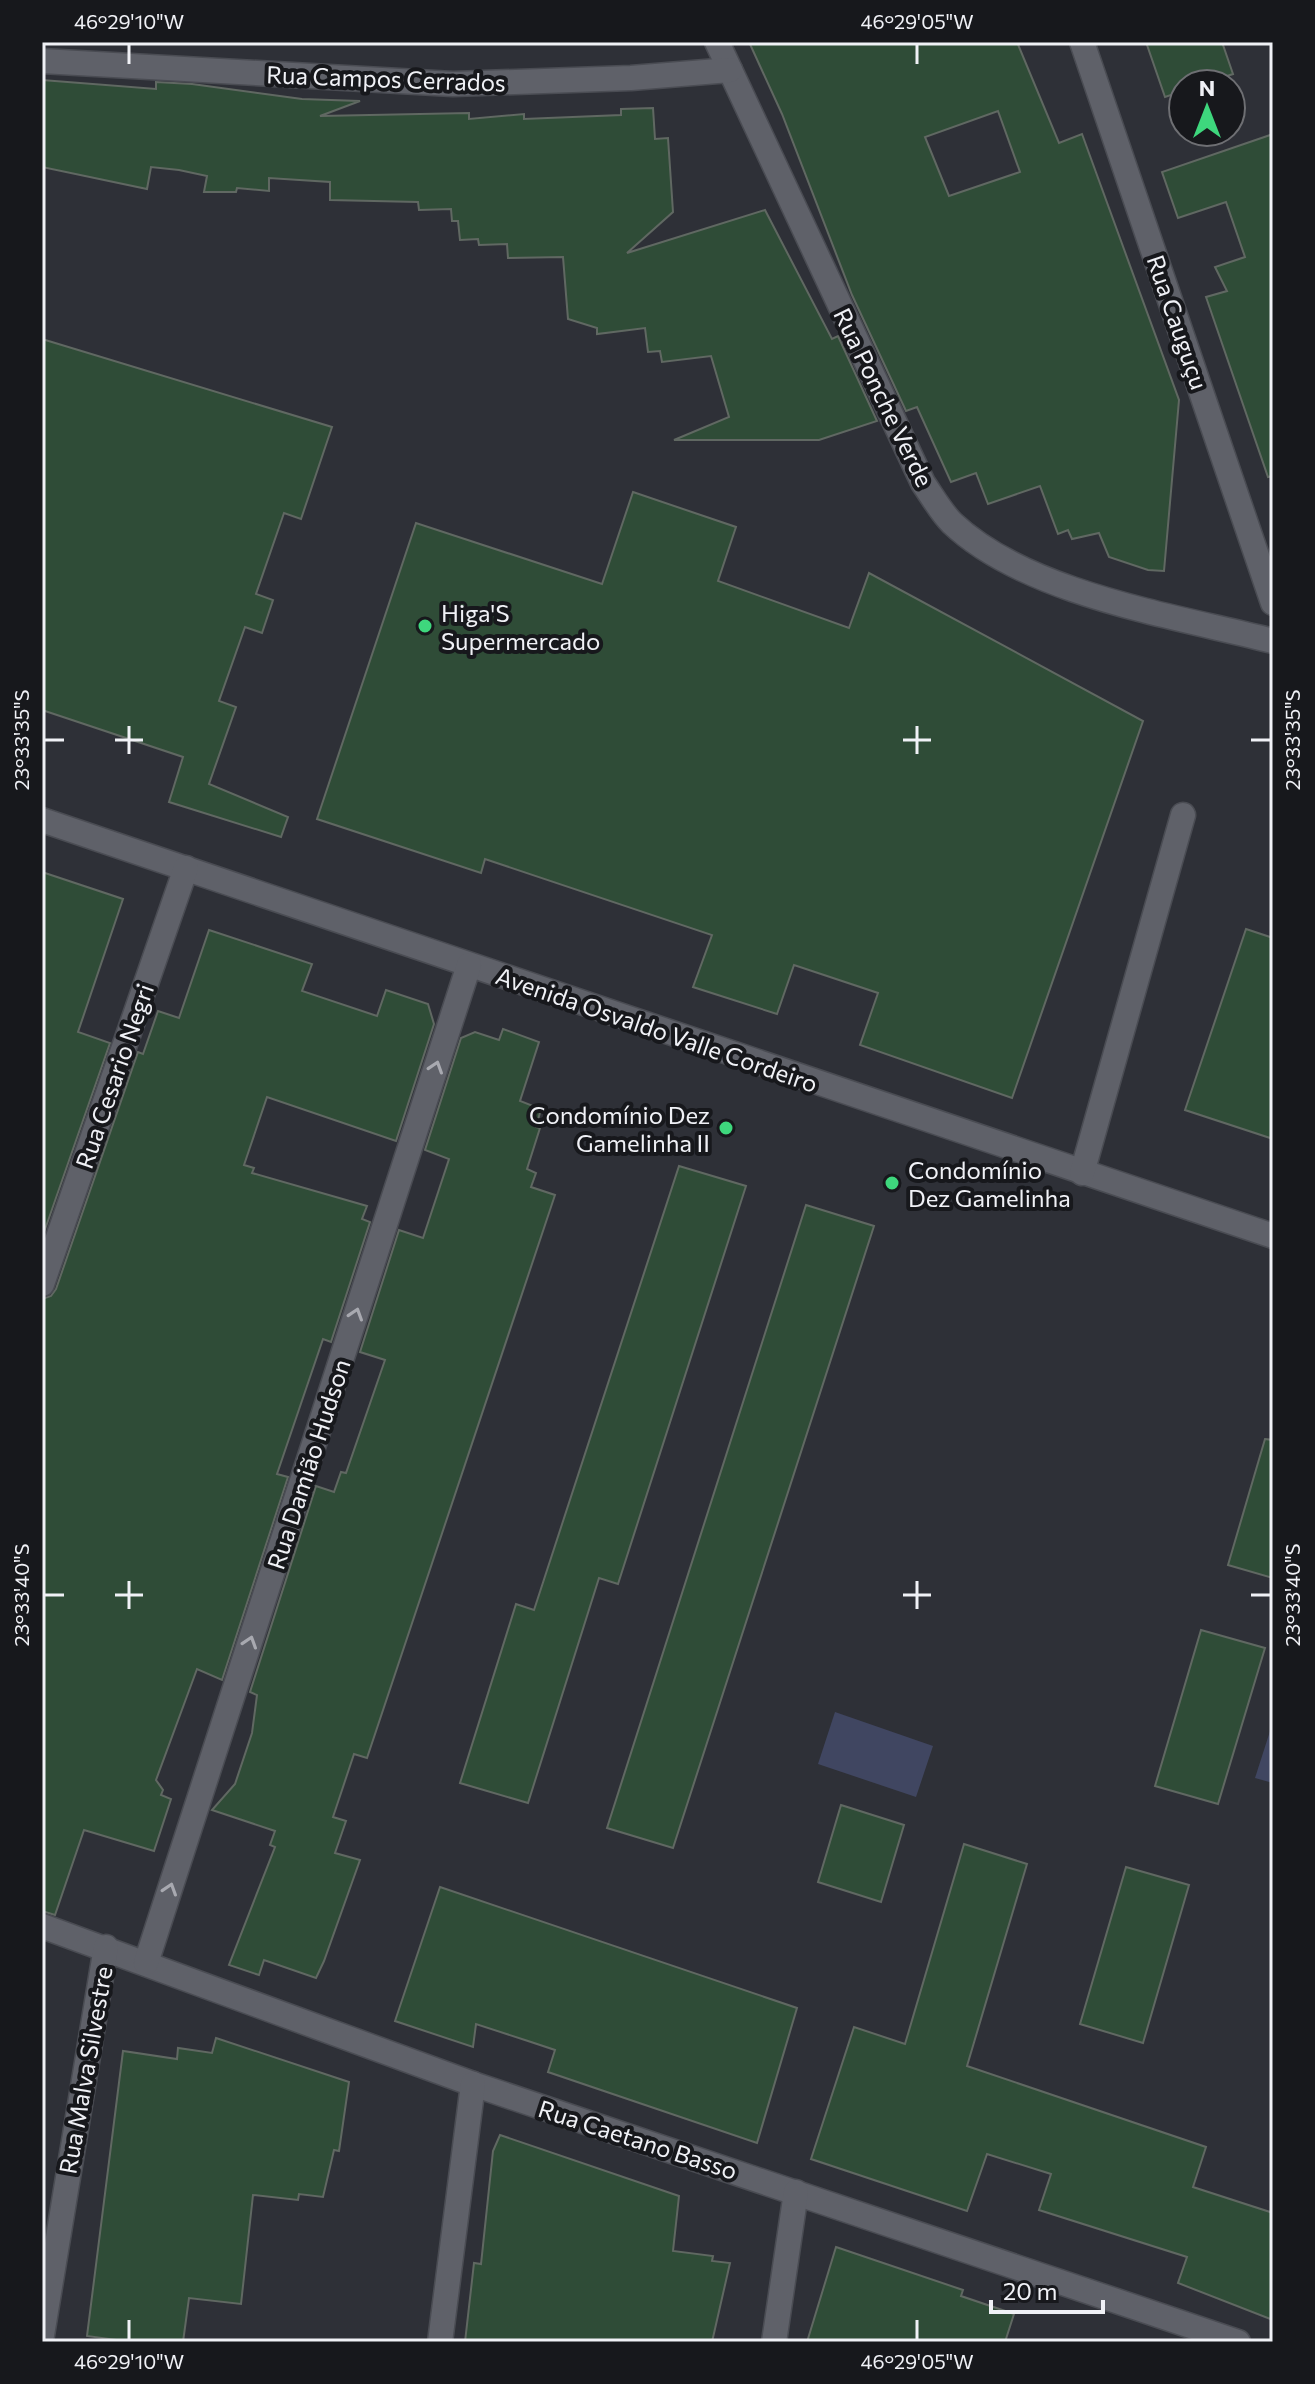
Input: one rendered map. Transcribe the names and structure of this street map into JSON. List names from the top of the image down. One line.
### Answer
{"streets":{"street":["Rua Campos Cerrados","Rua Cauguçu","Rua Ponche Verde","Avenida Osvaldo Valle Cordeiro","Rua Cesario Negri","Rua Damião Hudson","Rua Malva Silvestre","Rua Caetano Basso"]},"crossings":[["Rua Campos Cerrados","Rua Ponche Verde"],["Avenida Osvaldo Valle Cordeiro","Rua Cesario Negri"],["Avenida Osvaldo Valle Cordeiro","Rua Damião Hudson"],["Rua Damião Hudson","Rua Caetano Basso"],["Rua Malva Silvestre","Rua Caetano Basso"]],"one_way":["Rua Damião Hudson"],"places":["Higa'S Supermercado","Condomínio Dez Gamelinha II","Condomínio Dez Gamelinha"],"scale_bar":"20 m","north":"top","coordinates":["46°29'10\"W","46°29'05\"W","23°33'35\"S","23°33'40\"S"]}
